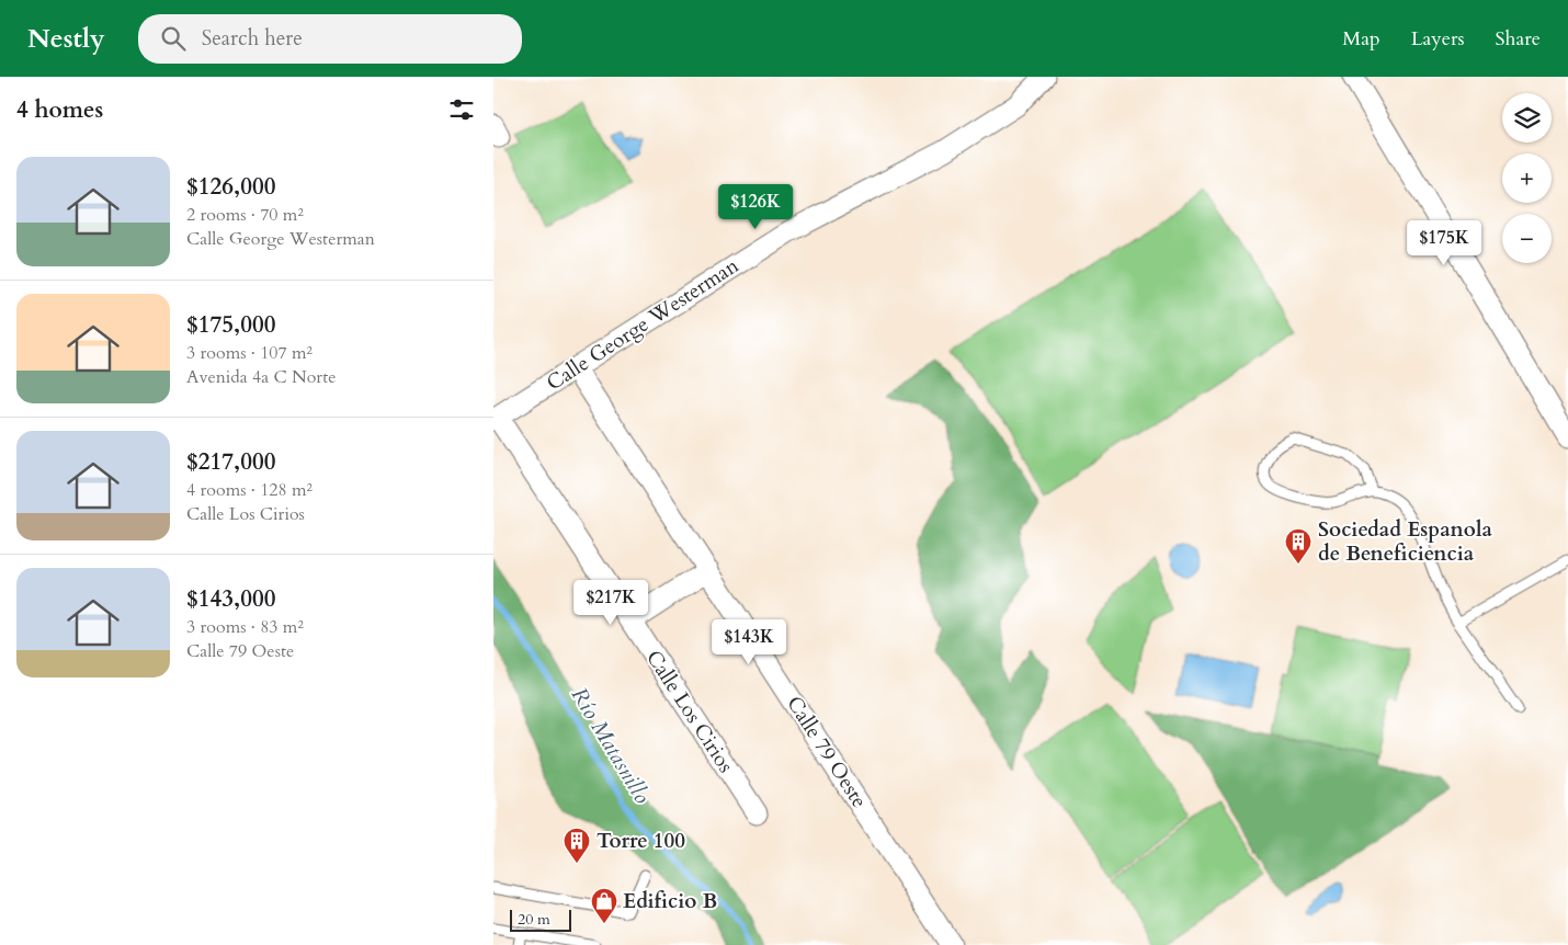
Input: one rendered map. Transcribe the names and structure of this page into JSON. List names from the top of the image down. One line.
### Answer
{"streets":{"street":["Calle George Westerman","Calle Los Cirios","Calle 79 Oeste"]},"crossings":[["Calle George Westerman","Calle Los Cirios"],["Calle George Westerman","Calle 79 Oeste"]],"water":["Río Matasnillo"],"places":{"building":["Sociedad Espanola de Beneficiencia","Torre 100"],"shop":["Edificio B"]},"scale_bar":"20 m","page":{"header":"Nestly","search":"Search here","nav":["Map","Layers","Share"],"heading":"4 homes","map_buttons":["+","−"],"list":[{"name":"$126,000","note":"2 rooms · 70 m² · Calle George Westerman"},{"name":"$175,000","note":"3 rooms · 107 m² · Avenida 4a C Norte"},{"name":"$217,000","note":"4 rooms · 128 m² · Calle Los Cirios"},{"name":"$143,000","note":"3 rooms · 83 m² · Calle 79 Oeste"}],"price":["$126K","$175K","$217K","$143K"],"scale":"20 m"}}
